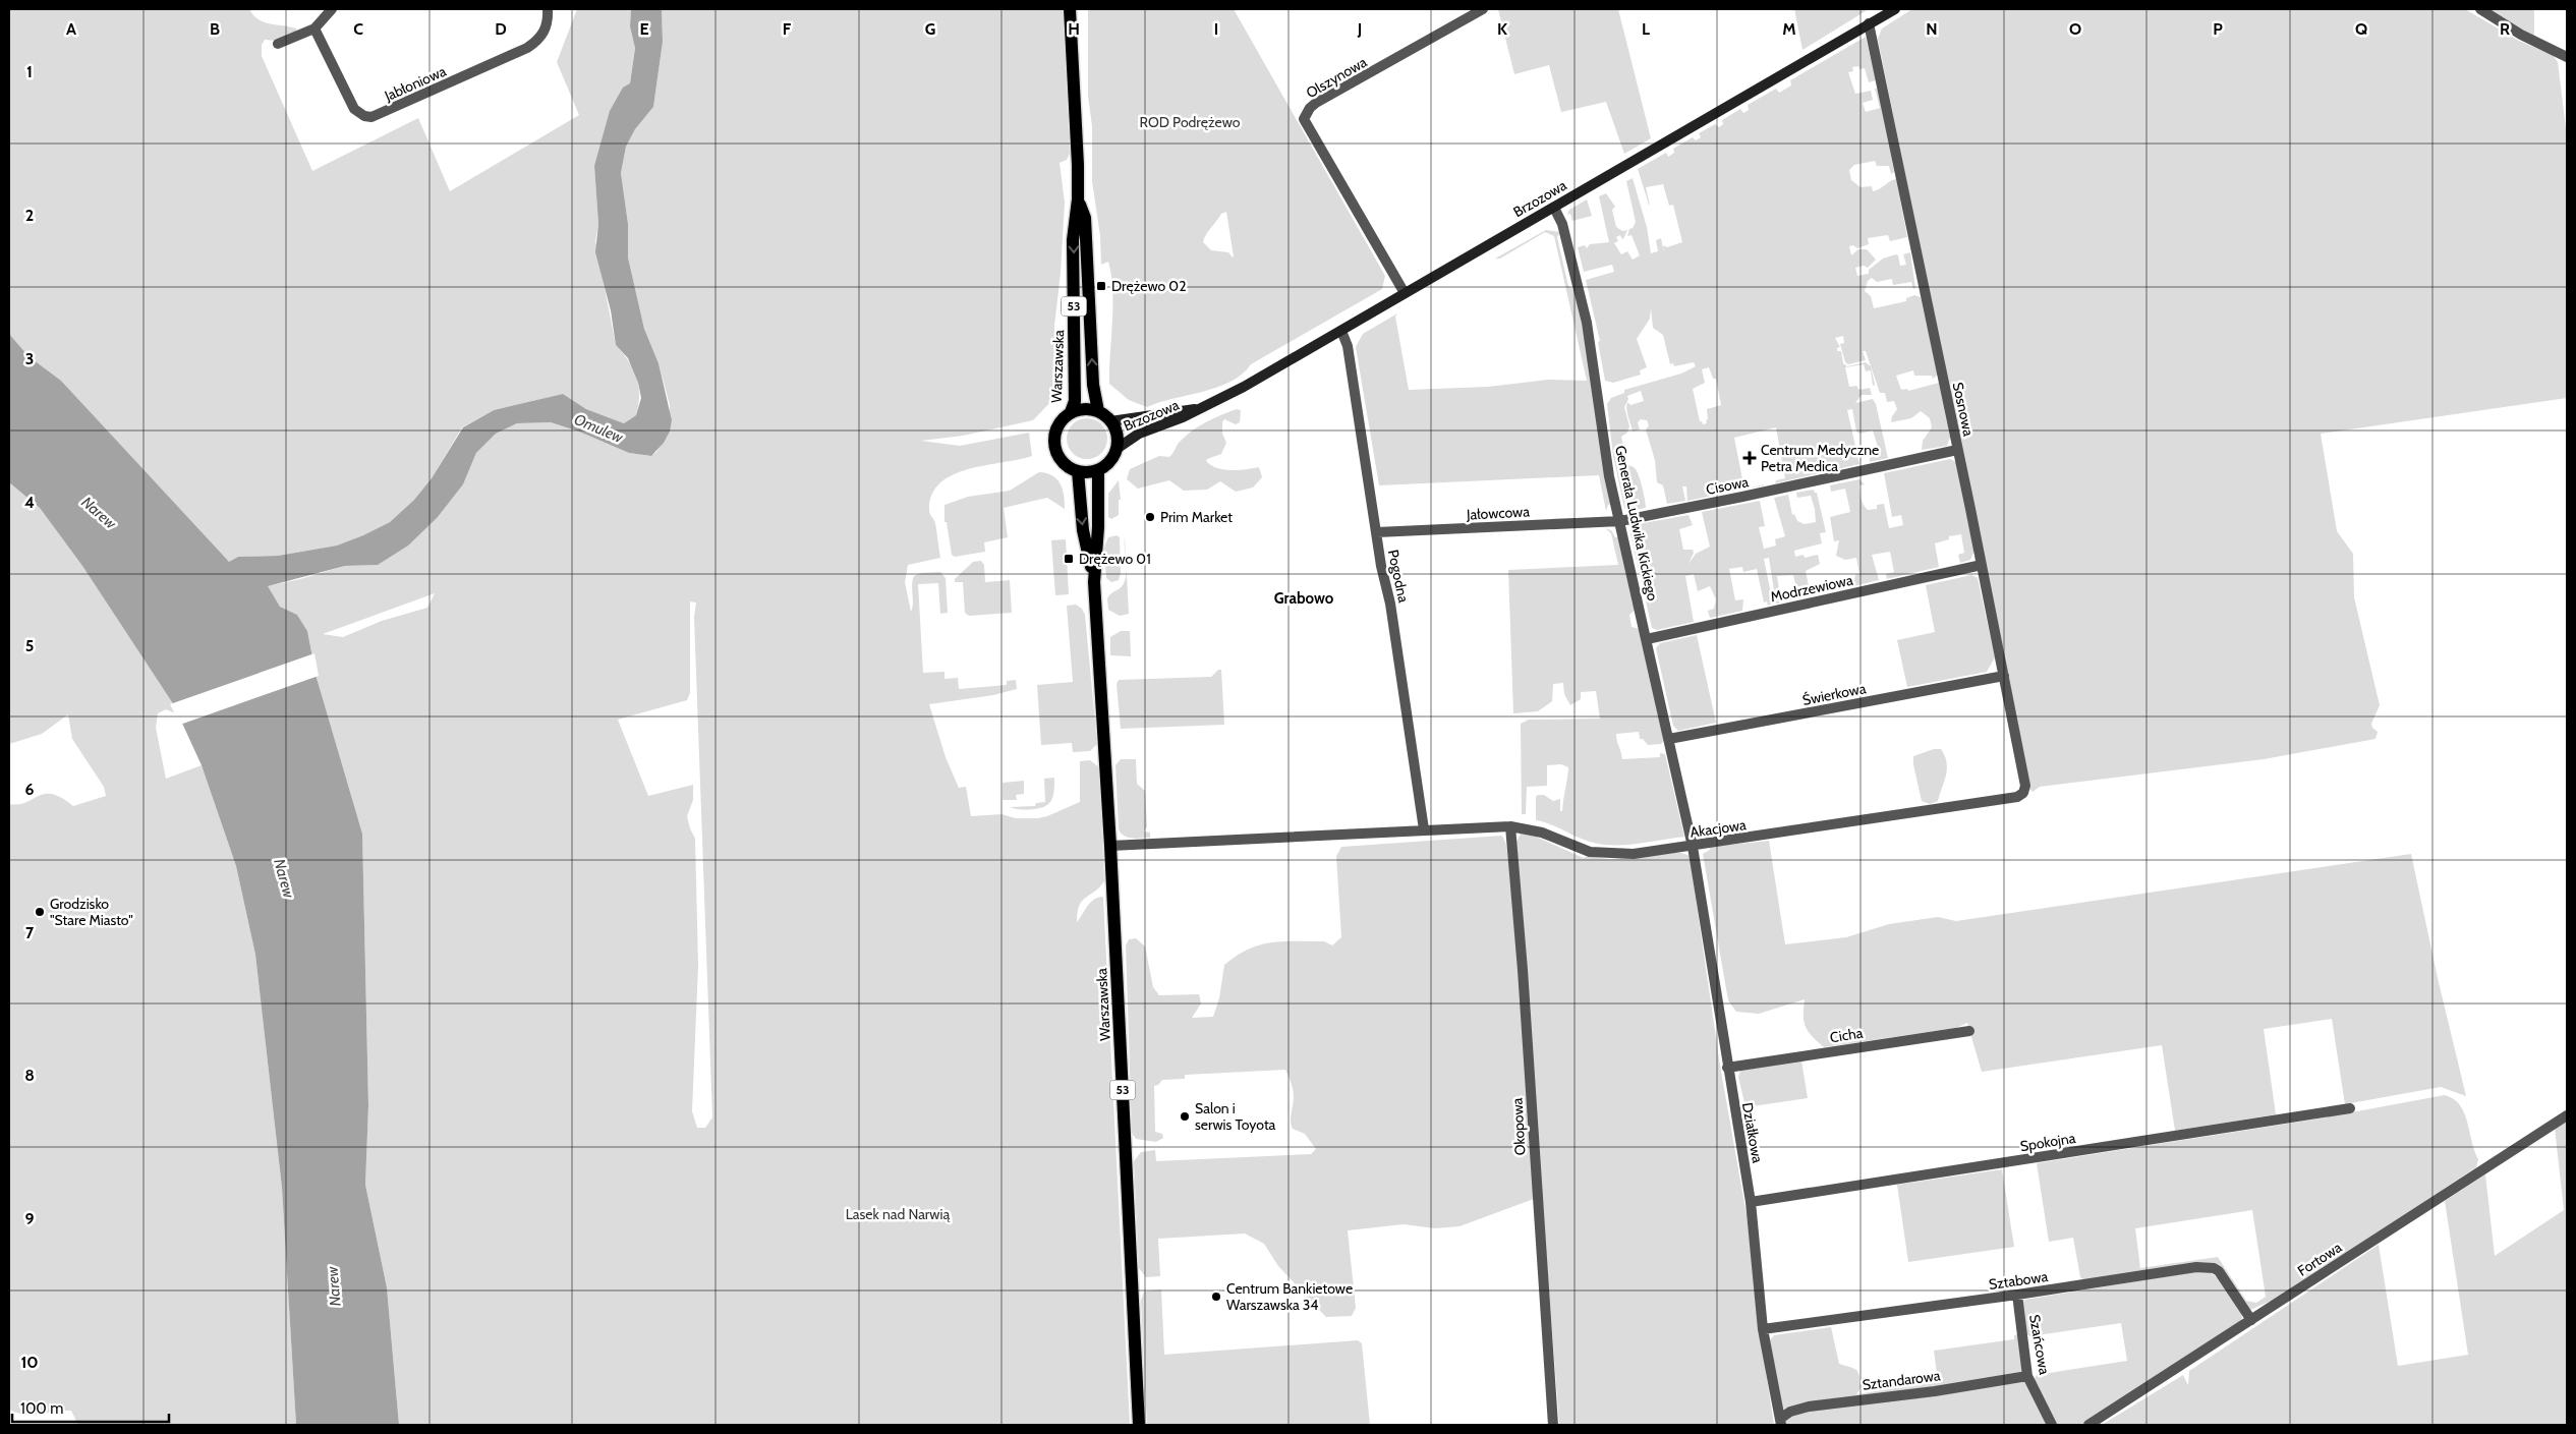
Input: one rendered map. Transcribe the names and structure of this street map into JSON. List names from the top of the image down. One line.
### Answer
{"streets":{"main road":["Brzozowa","53","Warszawska"],"street":["Olszynowa","Jabłoniowa","Sosnowa","Cisowa","Jałowcowa","Generała Ludwika Kickiego","Pogodna","Modrzewiowa","Świerkowa","Akacjowa","Cicha","Okopowa","Działkowa","Spokojna","Fortowa","Sztabowa","Szańcowa","Sztandarowa"]},"crossings":[["Olszynowa","Brzozowa"],["Brzozowa","53"],["Brzozowa","Warszawska"],["Brzozowa","Sosnowa"],["Brzozowa","Generała Ludwika Kickiego"],["Brzozowa","Pogodna"],["53","Warszawska"],["Warszawska","Akacjowa"],["Sosnowa","Cisowa"],["Sosnowa","Modrzewiowa"],["Sosnowa","Świerkowa"],["Sosnowa","Akacjowa"],["Cisowa","Jałowcowa"],["Cisowa","Generała Ludwika Kickiego"],["Jałowcowa","Generała Ludwika Kickiego"],["Jałowcowa","Pogodna"],["Generała Ludwika Kickiego","Modrzewiowa"],["Generała Ludwika Kickiego","Świerkowa"],["Generała Ludwika Kickiego","Akacjowa"],["Generała Ludwika Kickiego","Działkowa"],["Pogodna","Akacjowa"],["Akacjowa","Okopowa"],["Akacjowa","Działkowa"],["Cicha","Działkowa"],["Działkowa","Spokojna"],["Działkowa","Sztabowa"],["Działkowa","Sztandarowa"],["Fortowa","Sztabowa"],["Sztabowa","Szańcowa"],["Szańcowa","Sztandarowa"]],"districts":["Grabowo"],"water":["Omulew","Narew"],"parks":["ROD Podrężewo","Lasek nad Narwią"],"places":{"transit":["Drężewo 02","Drężewo 01"],"health":["Centrum Medyczne Petra Medica"],"other":["Prim Market","Grodzisko \"Stare Miasto\"","Salon i serwis Toyota","Centrum Bankietowe Warszawska 34"]},"scale_bar":"100 m","grid":{"columns":["A","B","C","D","E","F","G","H","I","J","K","L","M","N","O","P","Q","R"],"rows":["1","2","3","4","5","6","7","8","9","10"]}}
